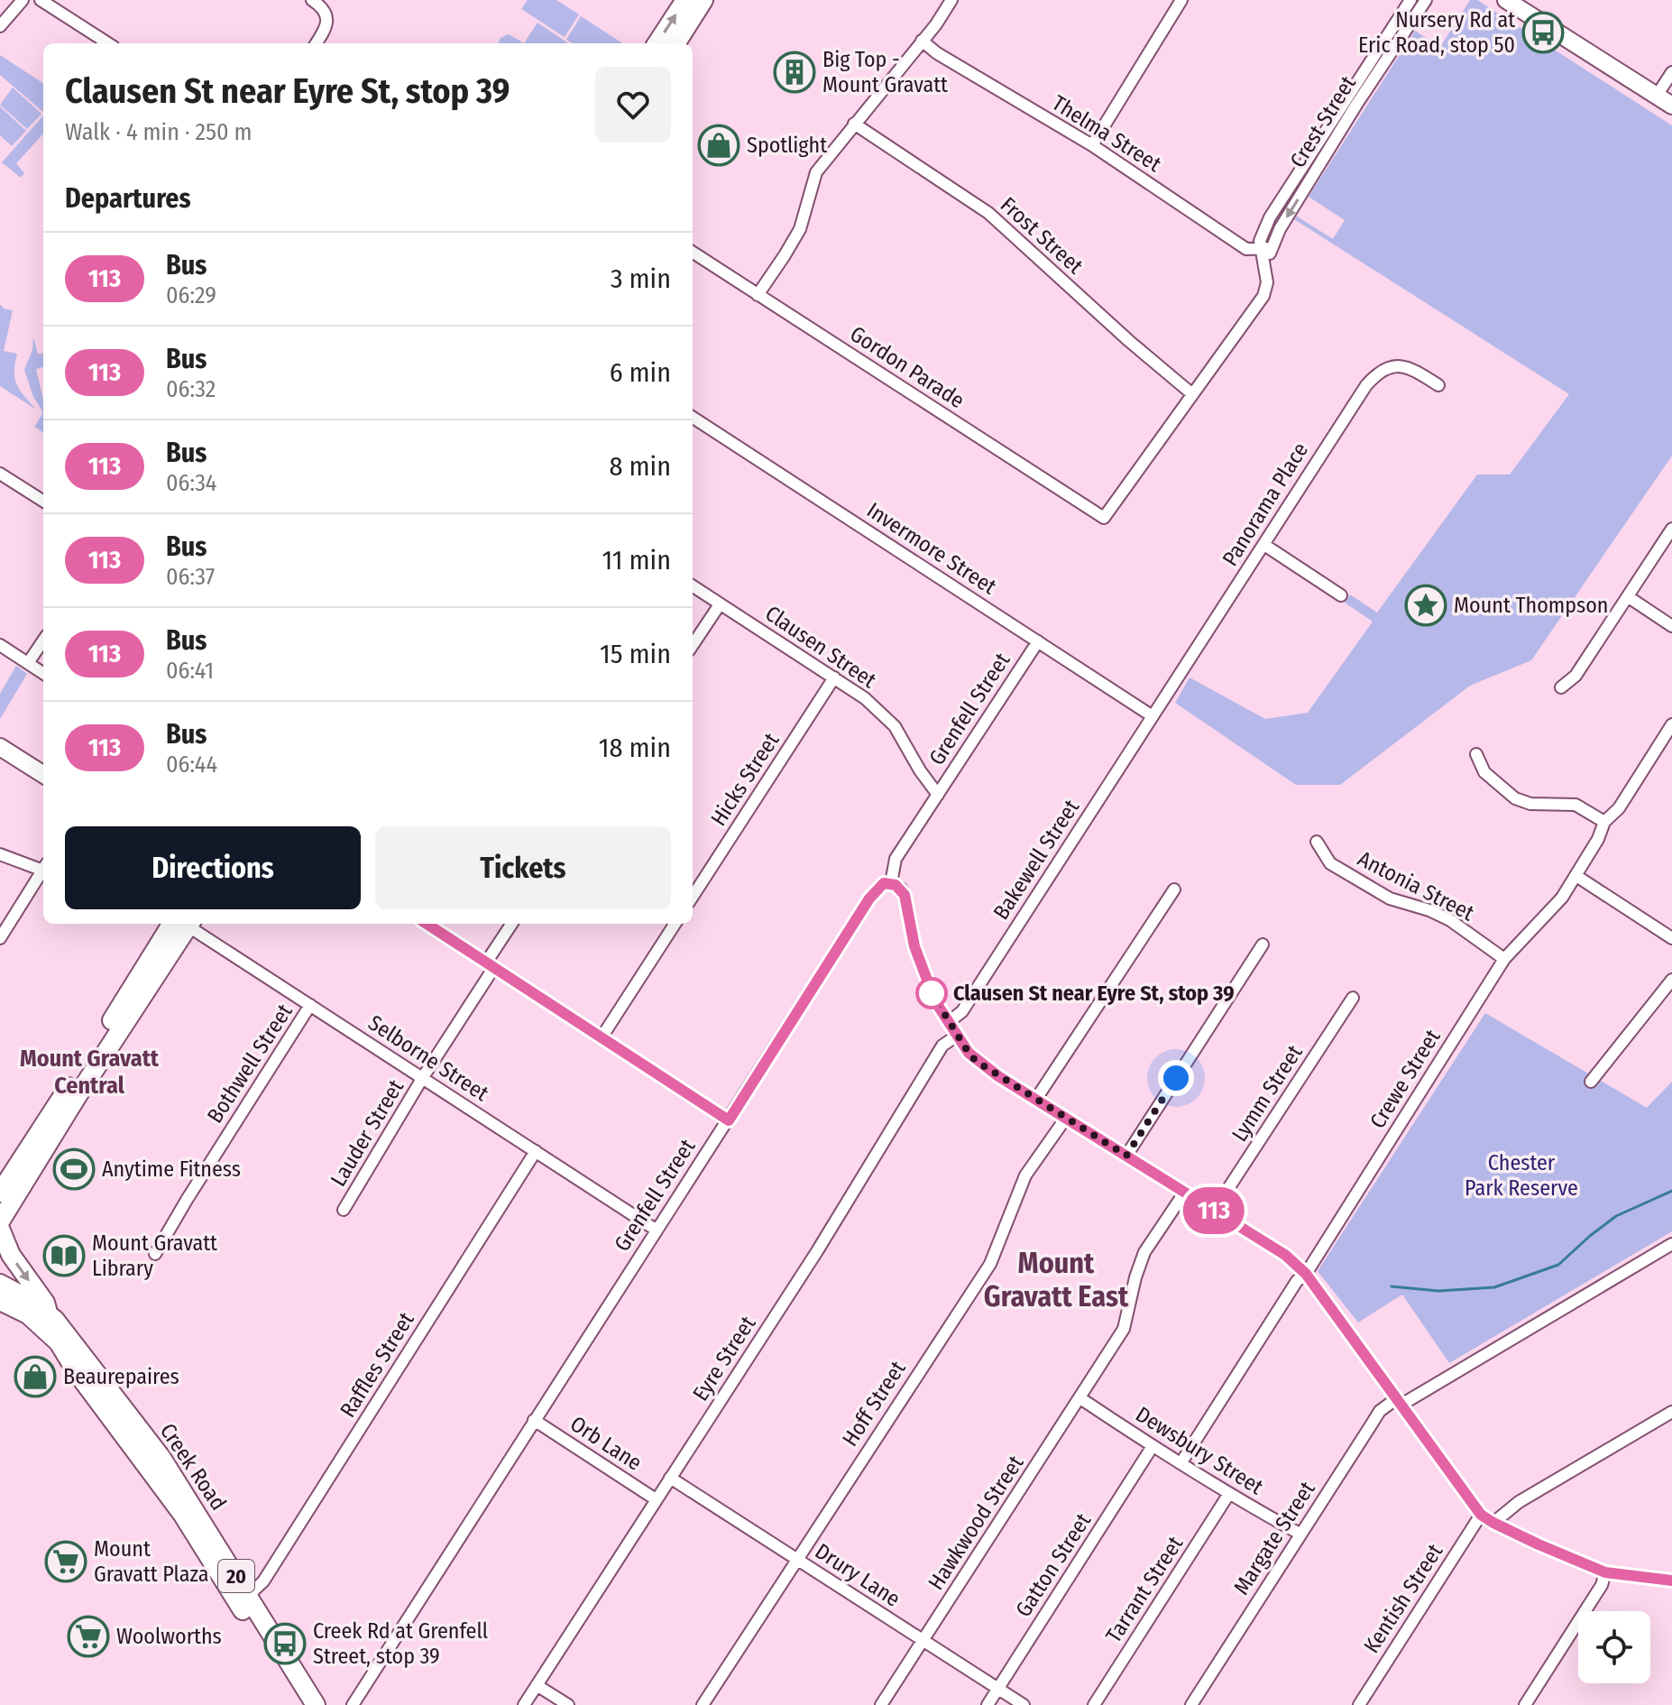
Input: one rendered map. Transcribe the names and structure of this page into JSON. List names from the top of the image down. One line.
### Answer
{"streets":{"main road":["Creek Road","20"],"street":["Crest Street","Thelma Street","Frost Street","Gordon Parade","Panorama Place","Invermore Street","Clausen Street","Grenfell Street","Hicks Street","Bakewell Street","Antonia Street","Selborne Street","Bothwell Street","Crewe Street","Lymm Street","Lauder Street","Eyre Street","Raffles Street","Hoff Street","Orb Lane","Dewsbury Street","Hawkwood Street","Margate Street","Gatton Street","Drury Lane","Tarrant Street","Kentish Street"]},"crossings":[["Crest Street","Thelma Street"],["Crest Street","Frost Street"],["Crest Street","Gordon Parade"],["Panorama Place","Invermore Street"],["Panorama Place","Bakewell Street"],["Invermore Street","Grenfell Street"],["Invermore Street","Bakewell Street"],["Clausen Street","Grenfell Street"],["Clausen Street","Hicks Street"],["Grenfell Street","Selborne Street"],["Grenfell Street","Orb Lane"],["Antonia Street","Crewe Street"],["Selborne Street","Bothwell Street"],["Selborne Street","Lauder Street"],["Selborne Street","Raffles Street"],["Crewe Street","Dewsbury Street"],["Eyre Street","Orb Lane"],["Eyre Street","Drury Lane"],["Raffles Street","Creek Road"],["Hoff Street","Drury Lane"],["Dewsbury Street","Hawkwood Street"],["Dewsbury Street","Margate Street"],["Dewsbury Street","Gatton Street"],["Dewsbury Street","Tarrant Street"],["Hawkwood Street","Drury Lane"],["Gatton Street","Drury Lane"]],"districts":["Mount Gravatt Central","Mount Gravatt East"],"parks":["Chester Park Reserve"],"places":{"bus stop":["Nursery Rd at Eric Road, stop 50","Creek Rd at Grenfell Street, stop 39"],"building":["Big Top - Mount Gravatt"],"shop":["Spotlight","Beaurepaires"],"place":["Mount Thompson"],"other":["Clausen St near Eyre St, stop 39"],"sports":["Anytime Fitness"],"library":["Mount Gravatt Library"],"supermarket":["Mount Gravatt Plaza","Woolworths"]},"lines":["bus line 113"],"page":{"on_map":"113","heading":[["Clausen St near Eyre St, stop 39","Walk · 4 min · 250 m"],"Departures"],"list":[{"mark":"113","name":"Bus","note":"06:29","value":"3 min"},{"mark":"113","name":"Bus","note":"06:32","value":"6 min"},{"mark":"113","name":"Bus","note":"06:34","value":"8 min"},{"mark":"113","name":"Bus","note":"06:37","value":"11 min"},{"mark":"113","name":"Bus","note":"06:41","value":"15 min"},{"mark":"113","name":"Bus","note":"06:44","value":"18 min"}],"buttons":["Directions","Tickets"]}}
